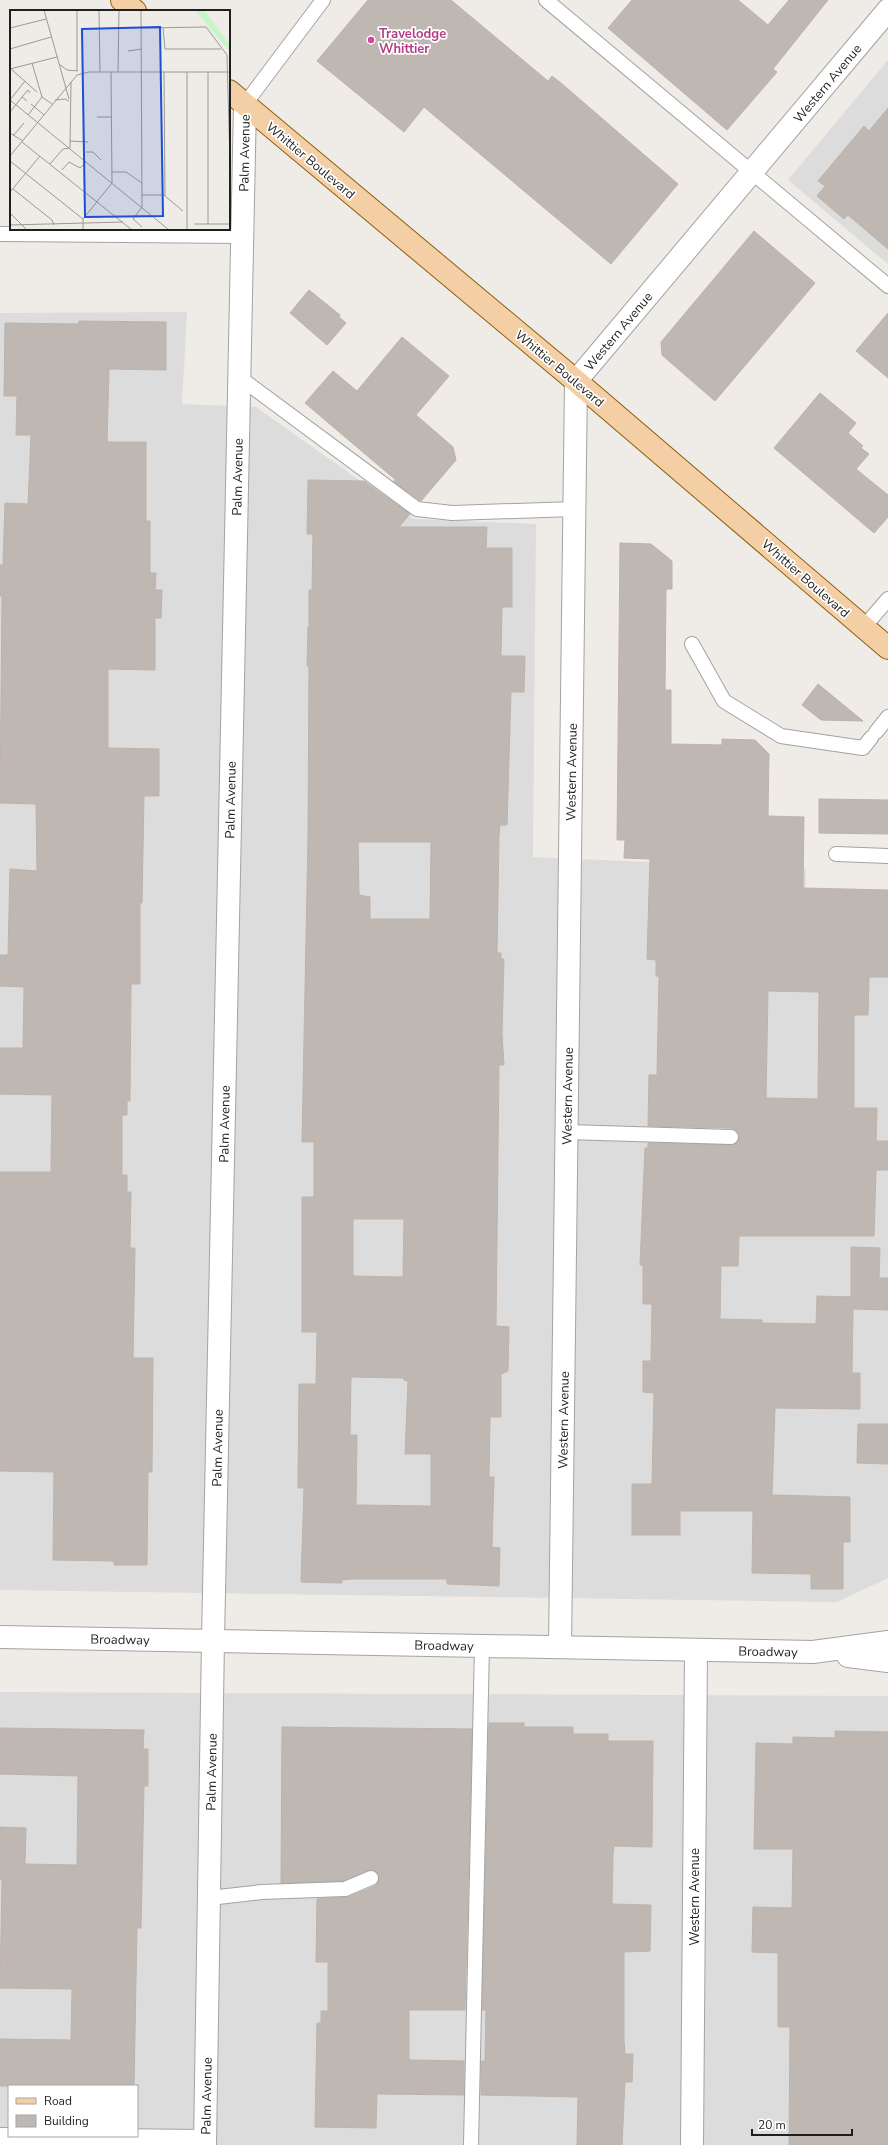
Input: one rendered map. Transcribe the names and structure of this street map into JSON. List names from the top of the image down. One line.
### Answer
{"streets":{"main road":["Whittier Boulevard"],"street":["Western Avenue","Palm Avenue","Broadway"]},"crossings":[["Western Avenue","Whittier Boulevard"],["Western Avenue","Broadway"],["Palm Avenue","Whittier Boulevard"],["Palm Avenue","Broadway"]],"places":["Travelodge Whittier"],"legend":["Road","Building"],"scale_bar":"20 m"}
